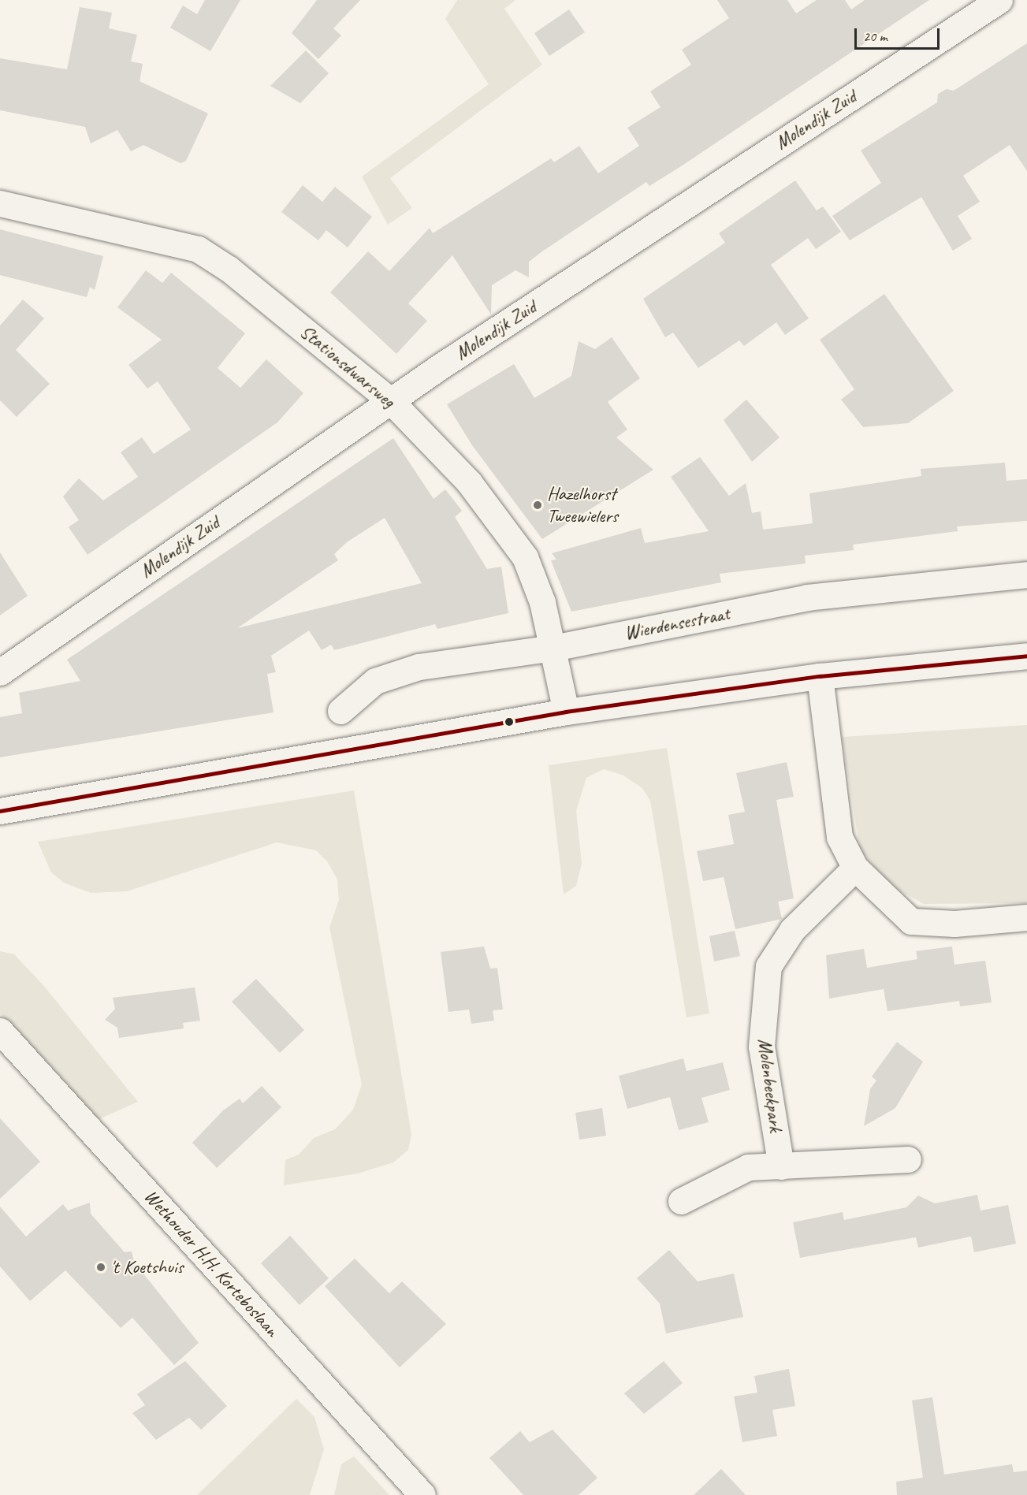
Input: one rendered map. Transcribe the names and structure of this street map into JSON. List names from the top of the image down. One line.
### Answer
{"streets":{"street":["Molendijk Zuid","Stationsdwarsweg","Wierdensestraat","Molenbeekpark","Wethouder H.H. Korteboslaan"]},"crossings":[["Molendijk Zuid","Stationsdwarsweg"],["Stationsdwarsweg","Wierdensestraat"]],"places":["Hazelhorst Tweewielers","'t Koetshuis"],"scale_bar":"20 m"}
